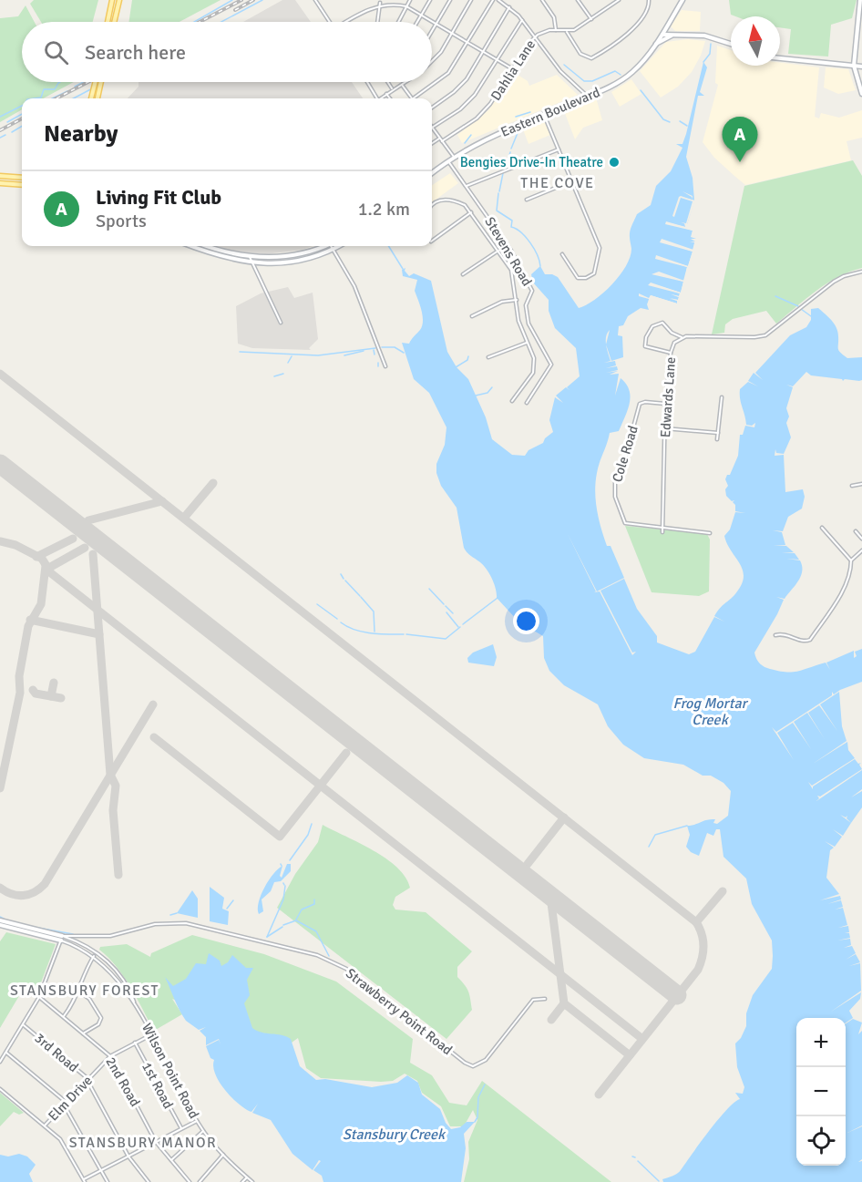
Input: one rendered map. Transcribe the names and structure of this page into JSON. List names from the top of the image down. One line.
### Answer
{"streets":{"main road":["Eastern Boulevard","Wilson Point Road"],"street":["Dahlia Lane","Stevens Road","Edwards Lane","Cole Road","Strawberry Point Road","3rd Road","2nd Road","1st Road","Elm Drive"]},"crossings":[["Eastern Boulevard","Stevens Road"],["Edwards Lane","Cole Road"],["Strawberry Point Road","Wilson Point Road"],["3rd Road","Elm Drive"],["Wilson Point Road","Elm Drive"],["2nd Road","Elm Drive"],["1st Road","Elm Drive"]],"districts":["THE COVE","STANSBURY FOREST","STANSBURY MANOR"],"water":["Frog Mortar Creek","Stansbury Creek"],"places":["Bengies Drive-In Theatre"],"north":"top","page":{"search":"Search here","heading":"Nearby","pins":"A","list":[{"mark":"A","name":"Living Fit Club","note":"Sports","value":"1.2 km"}],"map_buttons":["+","−"]}}
